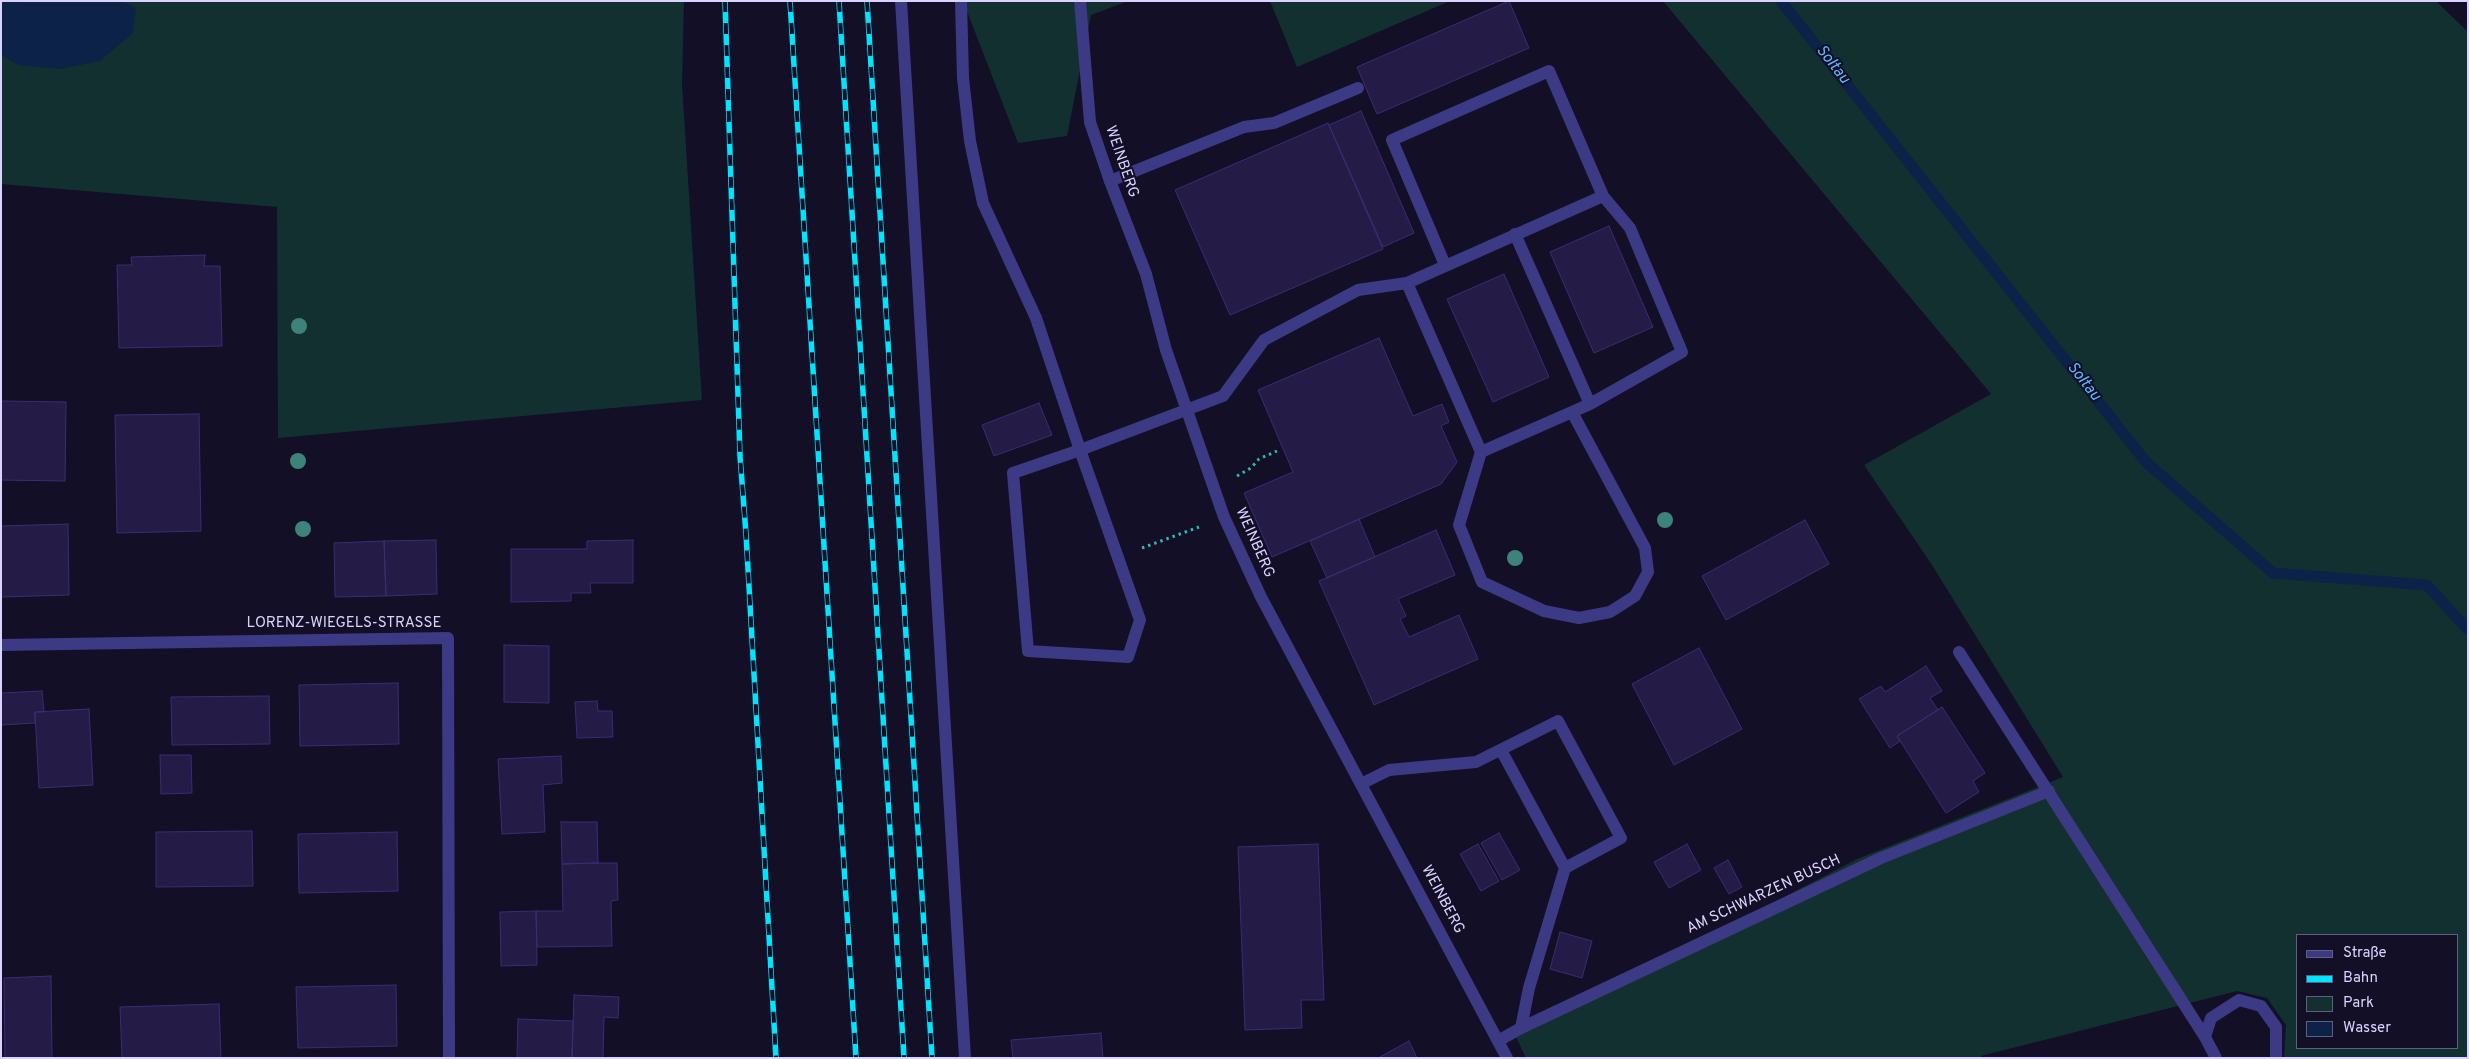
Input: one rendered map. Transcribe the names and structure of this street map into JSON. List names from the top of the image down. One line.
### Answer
{"streets":{"street":["WEINBERG","LORENZ-WIEGELS-STRASSE","AM SCHWARZEN BUSCH"]},"crossings":[["WEINBERG","AM SCHWARZEN BUSCH"]],"water":["Soltau"],"legend":["Straße","Bahn","Park","Wasser"]}
